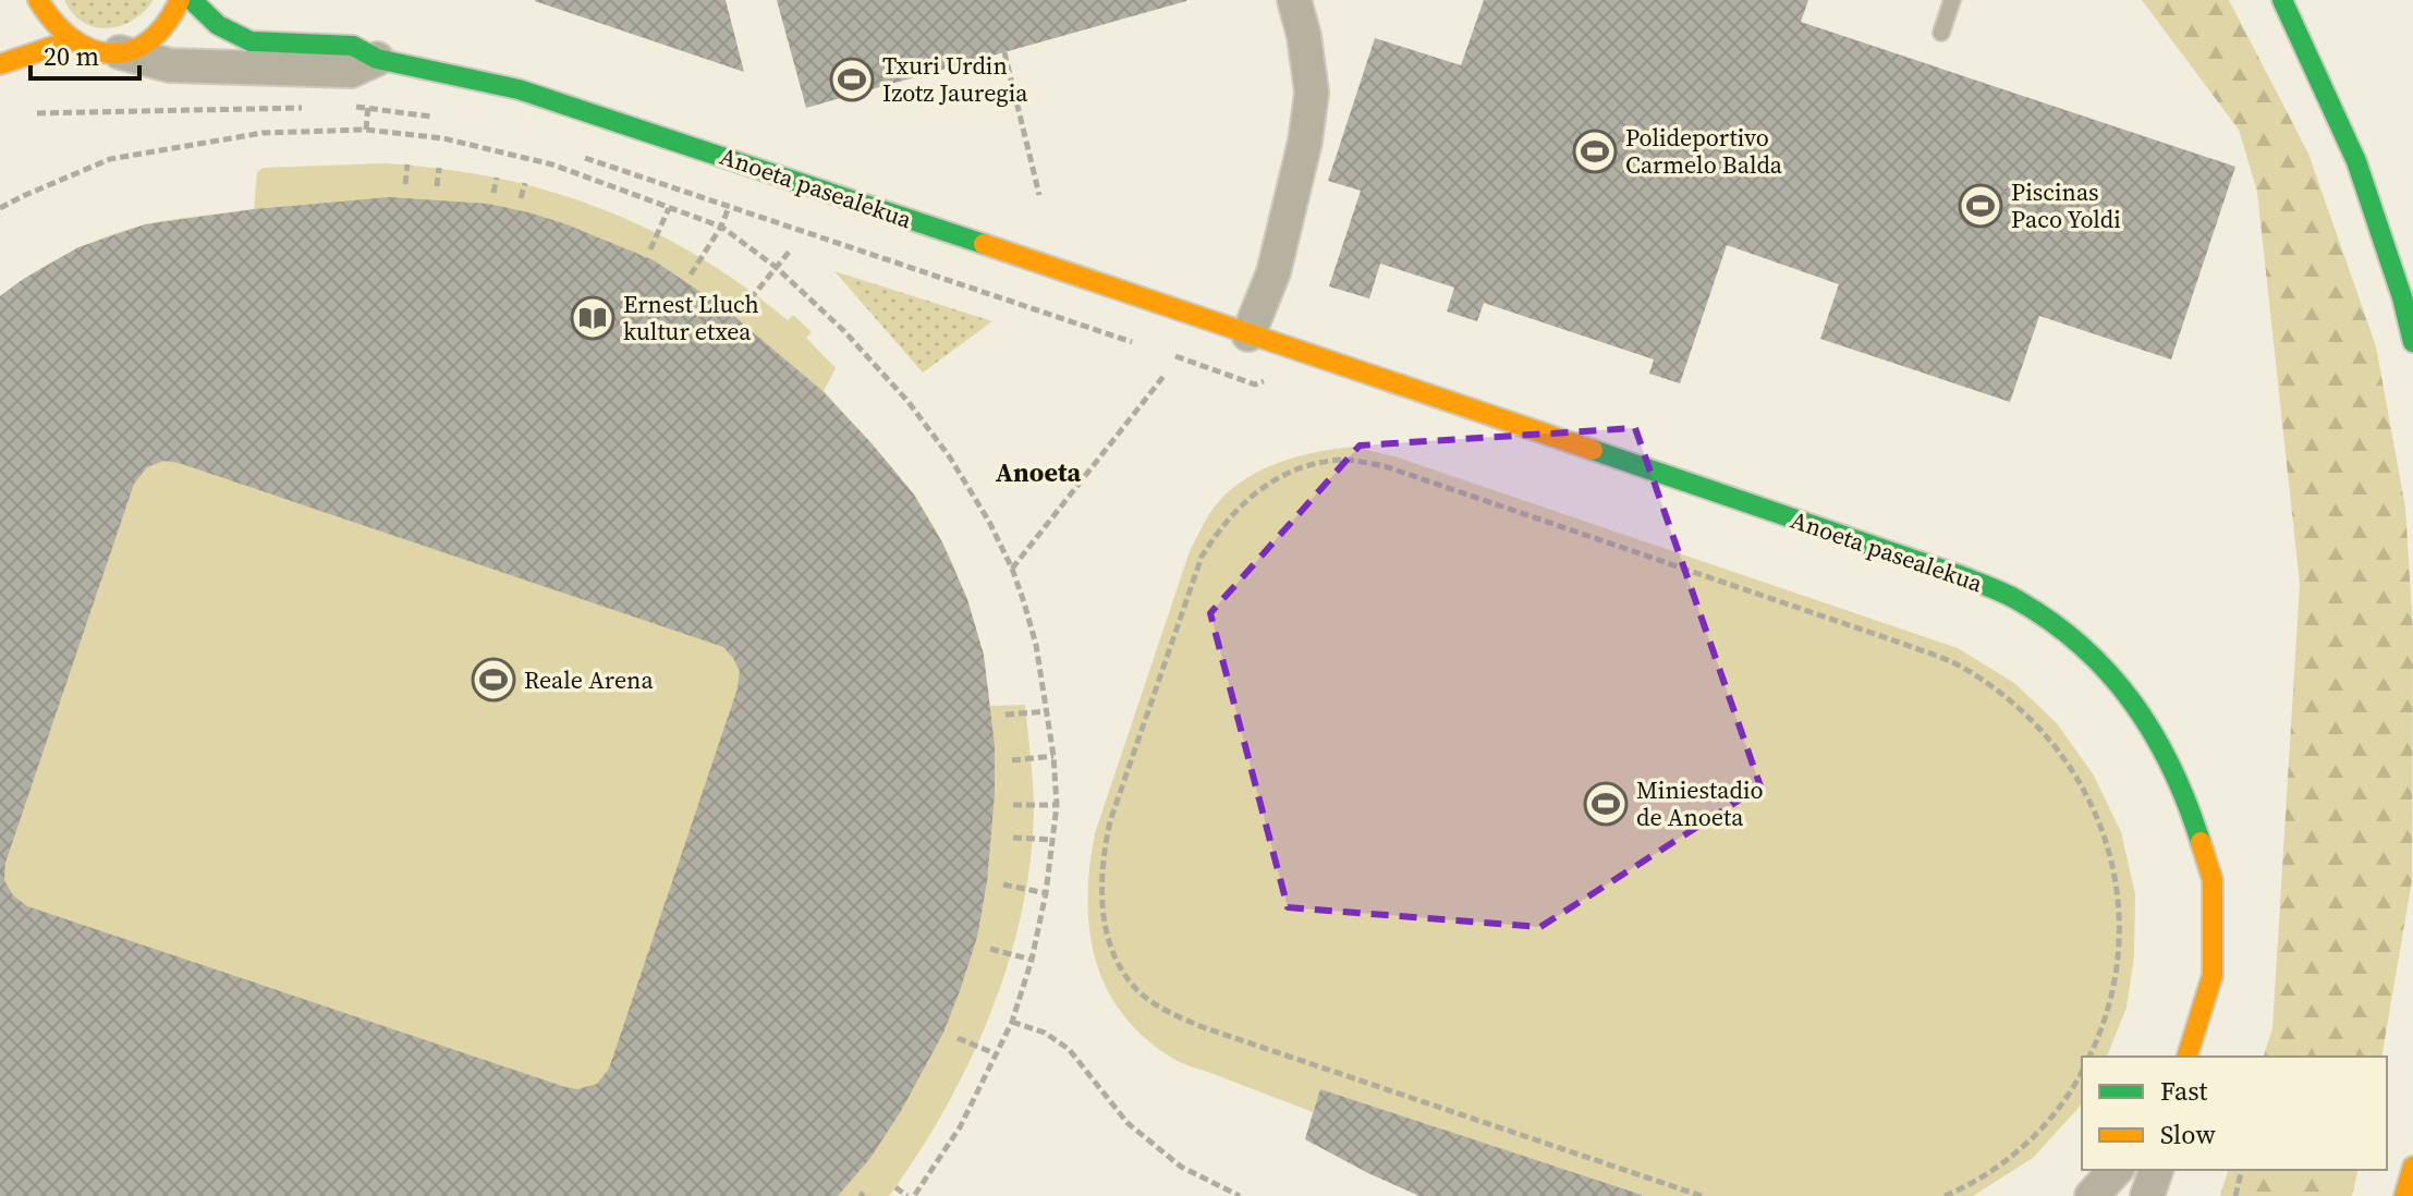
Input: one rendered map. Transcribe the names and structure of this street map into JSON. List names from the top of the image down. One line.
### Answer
{"streets":{"main road":["Anoeta pasealekua"]},"districts":["Anoeta"],"places":{"sports":["Txuri Urdin Izotz Jauregia","Polideportivo Carmelo Balda","Piscinas Paco Yoldi","Reale Arena","Miniestadio de Anoeta"],"library":["Ernest Lluch kultur etxea"]},"legend":["Fast","Slow"],"scale_bar":"20 m"}
